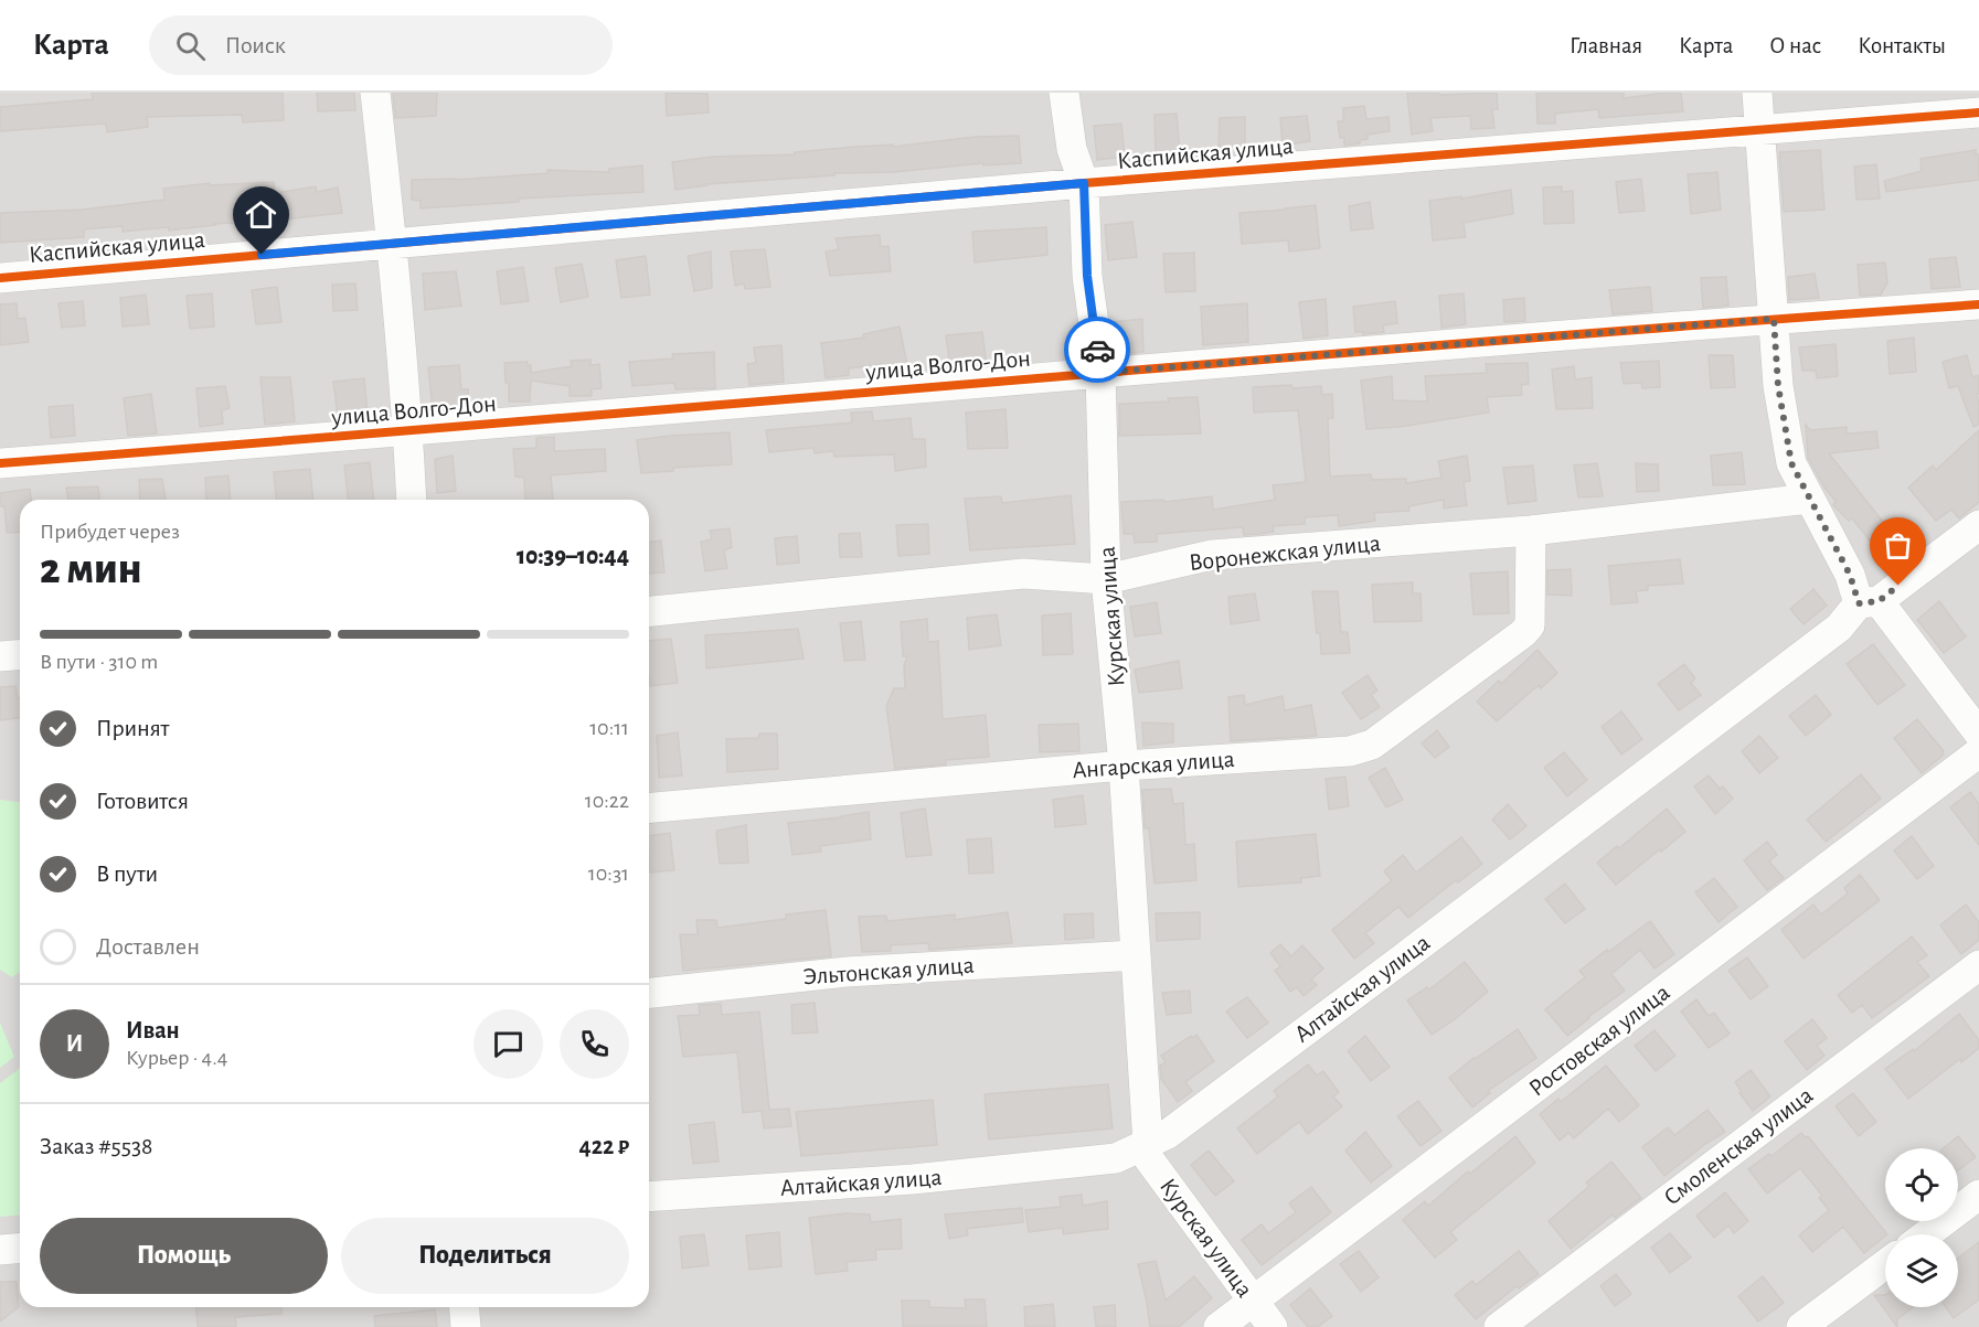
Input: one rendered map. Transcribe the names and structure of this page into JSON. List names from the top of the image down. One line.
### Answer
{"streets":{"street":["Каспийская улица","улица Волго-Дон","Воронежская улица","Курская улица","Ангарская улица","Эльтонская улица","Алтайская улица","Ростовская улица","Смоленская улица"]},"crossings":[["Каспийская улица","Курская улица"],["улица Волго-Дон","Курская улица"],["Воронежская улица","Курская улица"],["Воронежская улица","Ангарская улица"],["Курская улица","Ангарская улица"],["Курская улица","Эльтонская улица"],["Курская улица","Алтайская улица"],["Курская улица","Ростовская улица"]],"page":{"header":"Карта","search":"Поиск","nav":["Главная","Карта","О нас","Контакты"],"heading":["2 мин","Прибудет через","10:39–10:44"],"panel":["Иван","Курьер · 4.4","Заказ #5538","422 ₽"],"bar":"В пути · 310 m","list":[["Принят","10:11"],["Готовится","10:22"],["В пути","10:31"],"Доставлен"],"round":"И","buttons":["Помощь","Поделиться"]}}
